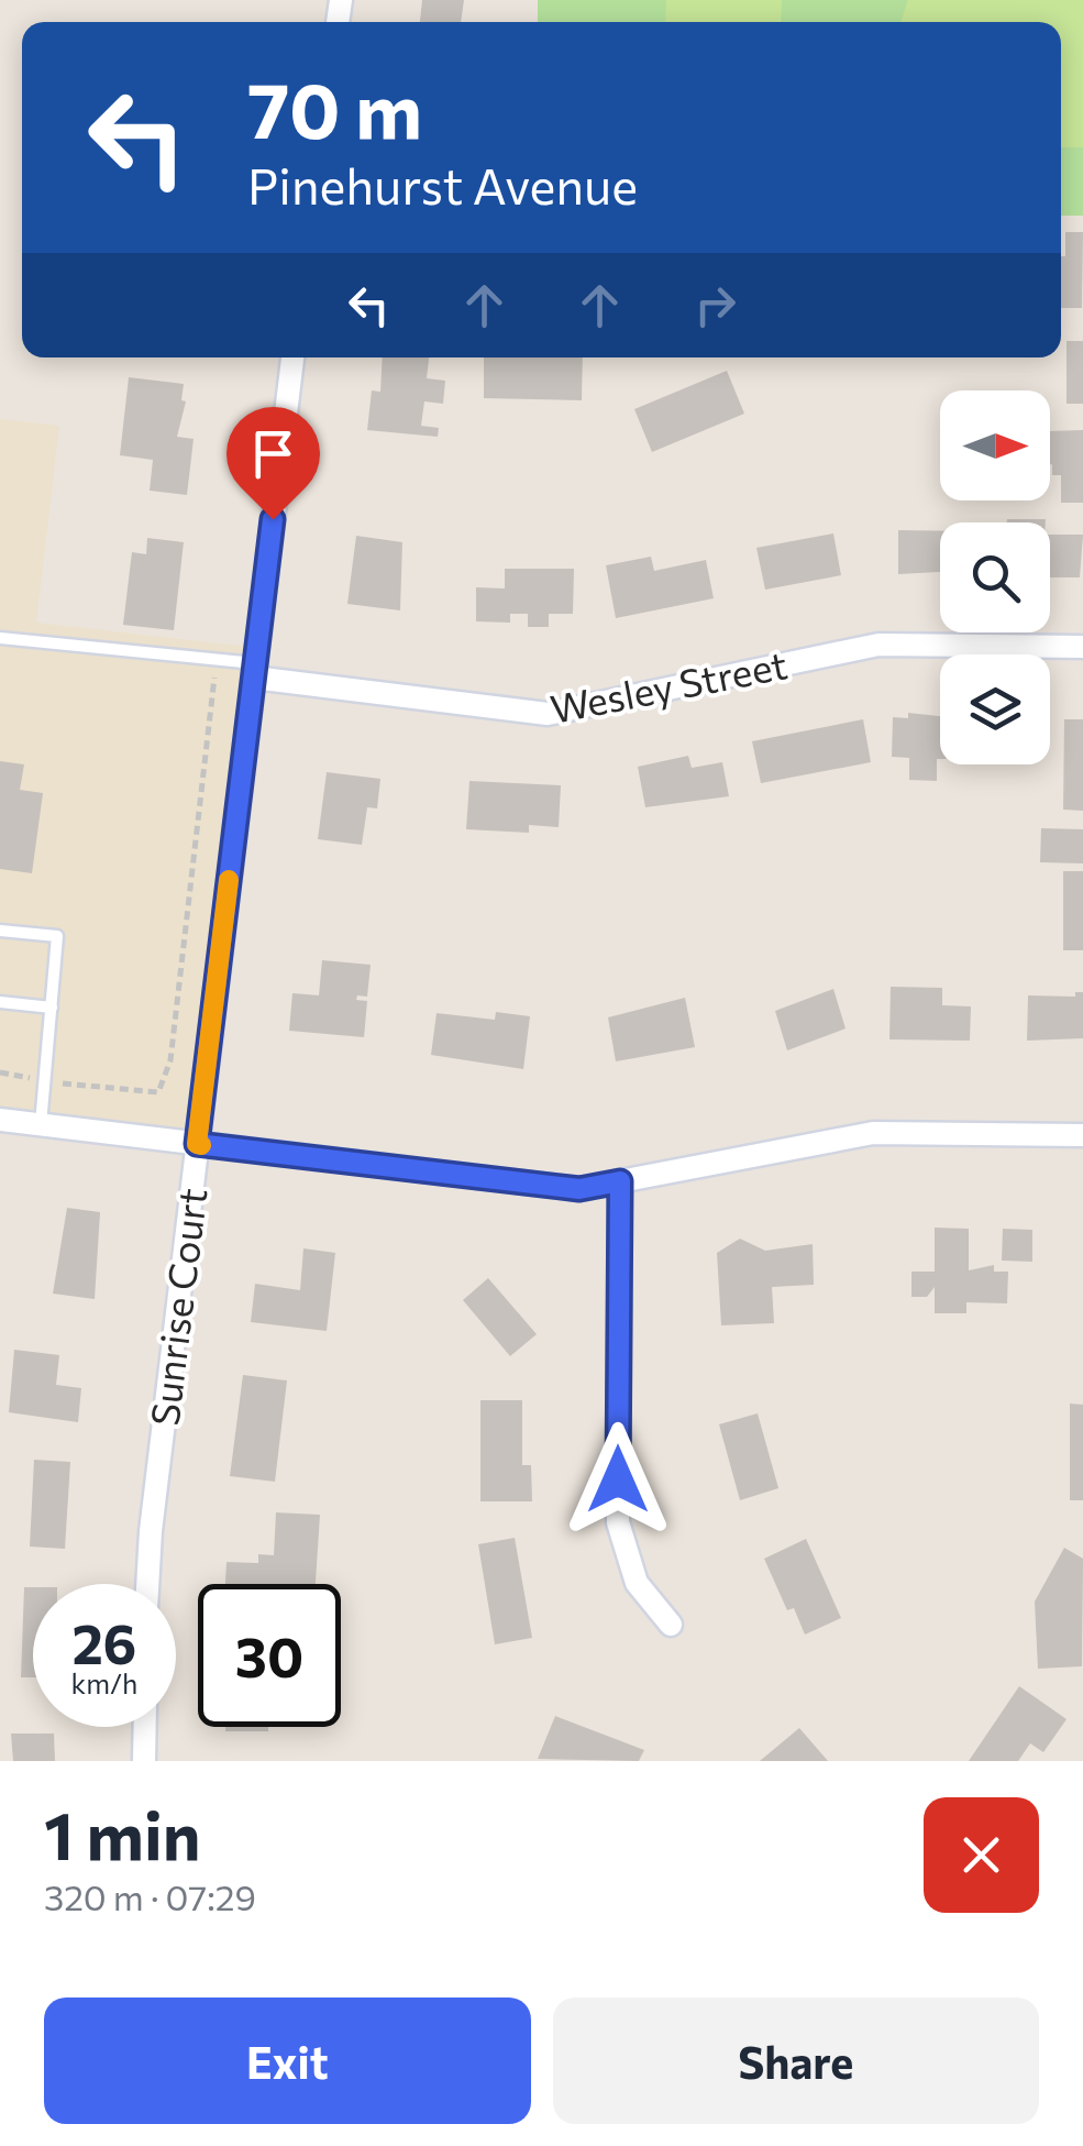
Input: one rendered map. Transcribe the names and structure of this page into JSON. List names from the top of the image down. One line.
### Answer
{"streets":{"street":["Wesley Street","Sunrise Court"]},"crossings":[["Wesley Street","Sunrise Court"]],"north":"right","page":{"turn":["70 m","Pinehurst Avenue"],"speed":"26 km/h","limit":"30","heading":["1 min","320 m · 07:29"],"buttons":["Exit","Share"]}}
